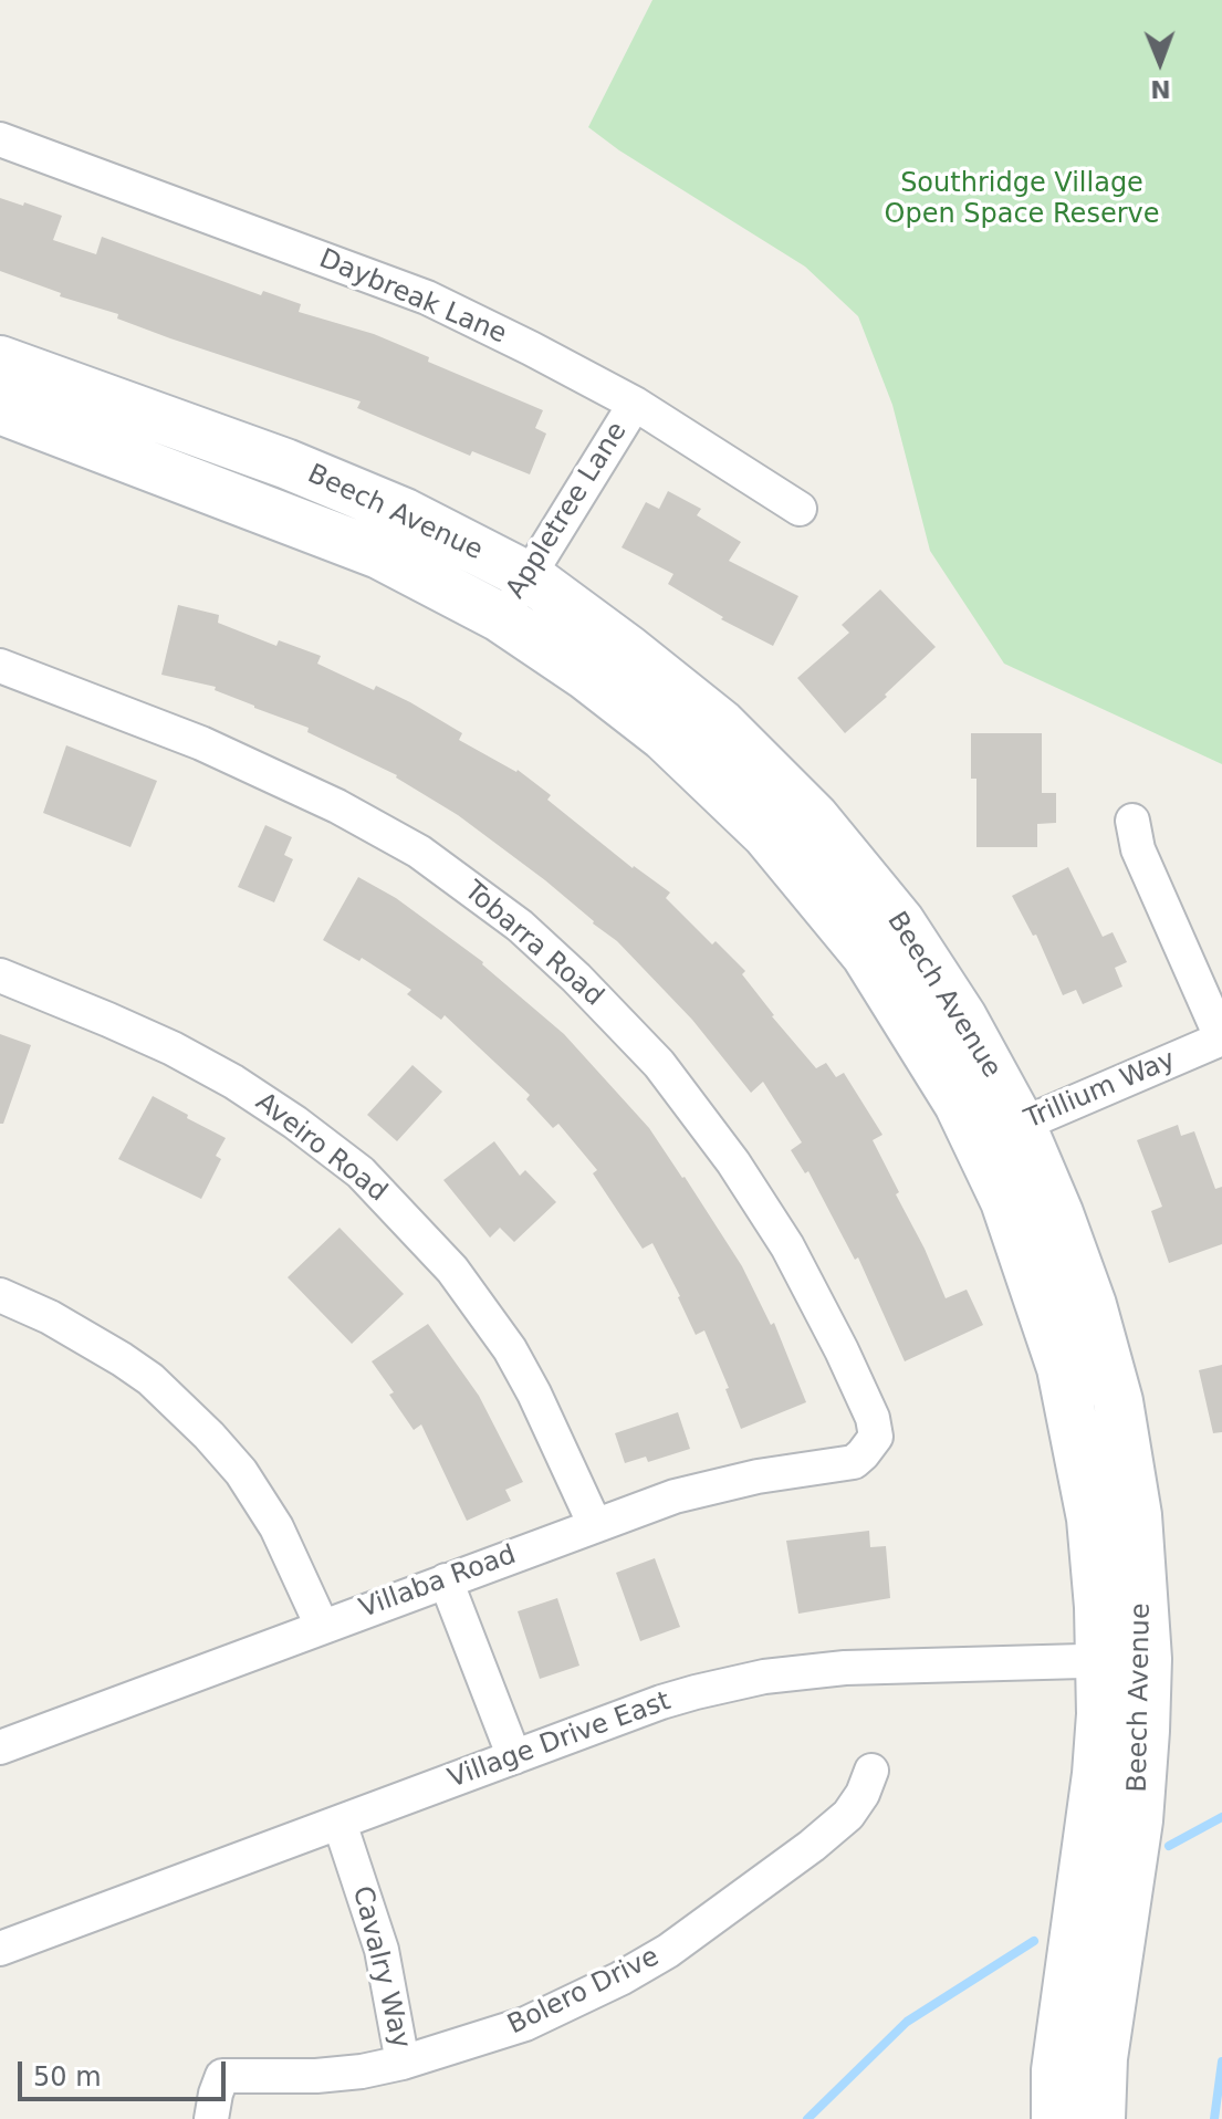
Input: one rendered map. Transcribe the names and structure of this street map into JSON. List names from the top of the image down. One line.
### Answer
{"streets":{"street":["Daybreak Lane","Appletree Lane","Beech Avenue","Tobarra Road","Trillium Way","Aveiro Road","Villaba Road","Village Drive East","Cavalry Way","Bolero Drive"]},"crossings":[["Daybreak Lane","Appletree Lane"],["Appletree Lane","Beech Avenue"],["Beech Avenue","Trillium Way"],["Beech Avenue","Village Drive East"],["Tobarra Road","Villaba Road"],["Aveiro Road","Villaba Road"],["Village Drive East","Cavalry Way"],["Cavalry Way","Bolero Drive"]],"parks":["Southridge Village Open Space Reserve"],"scale_bar":"50 m","north":"bottom"}
